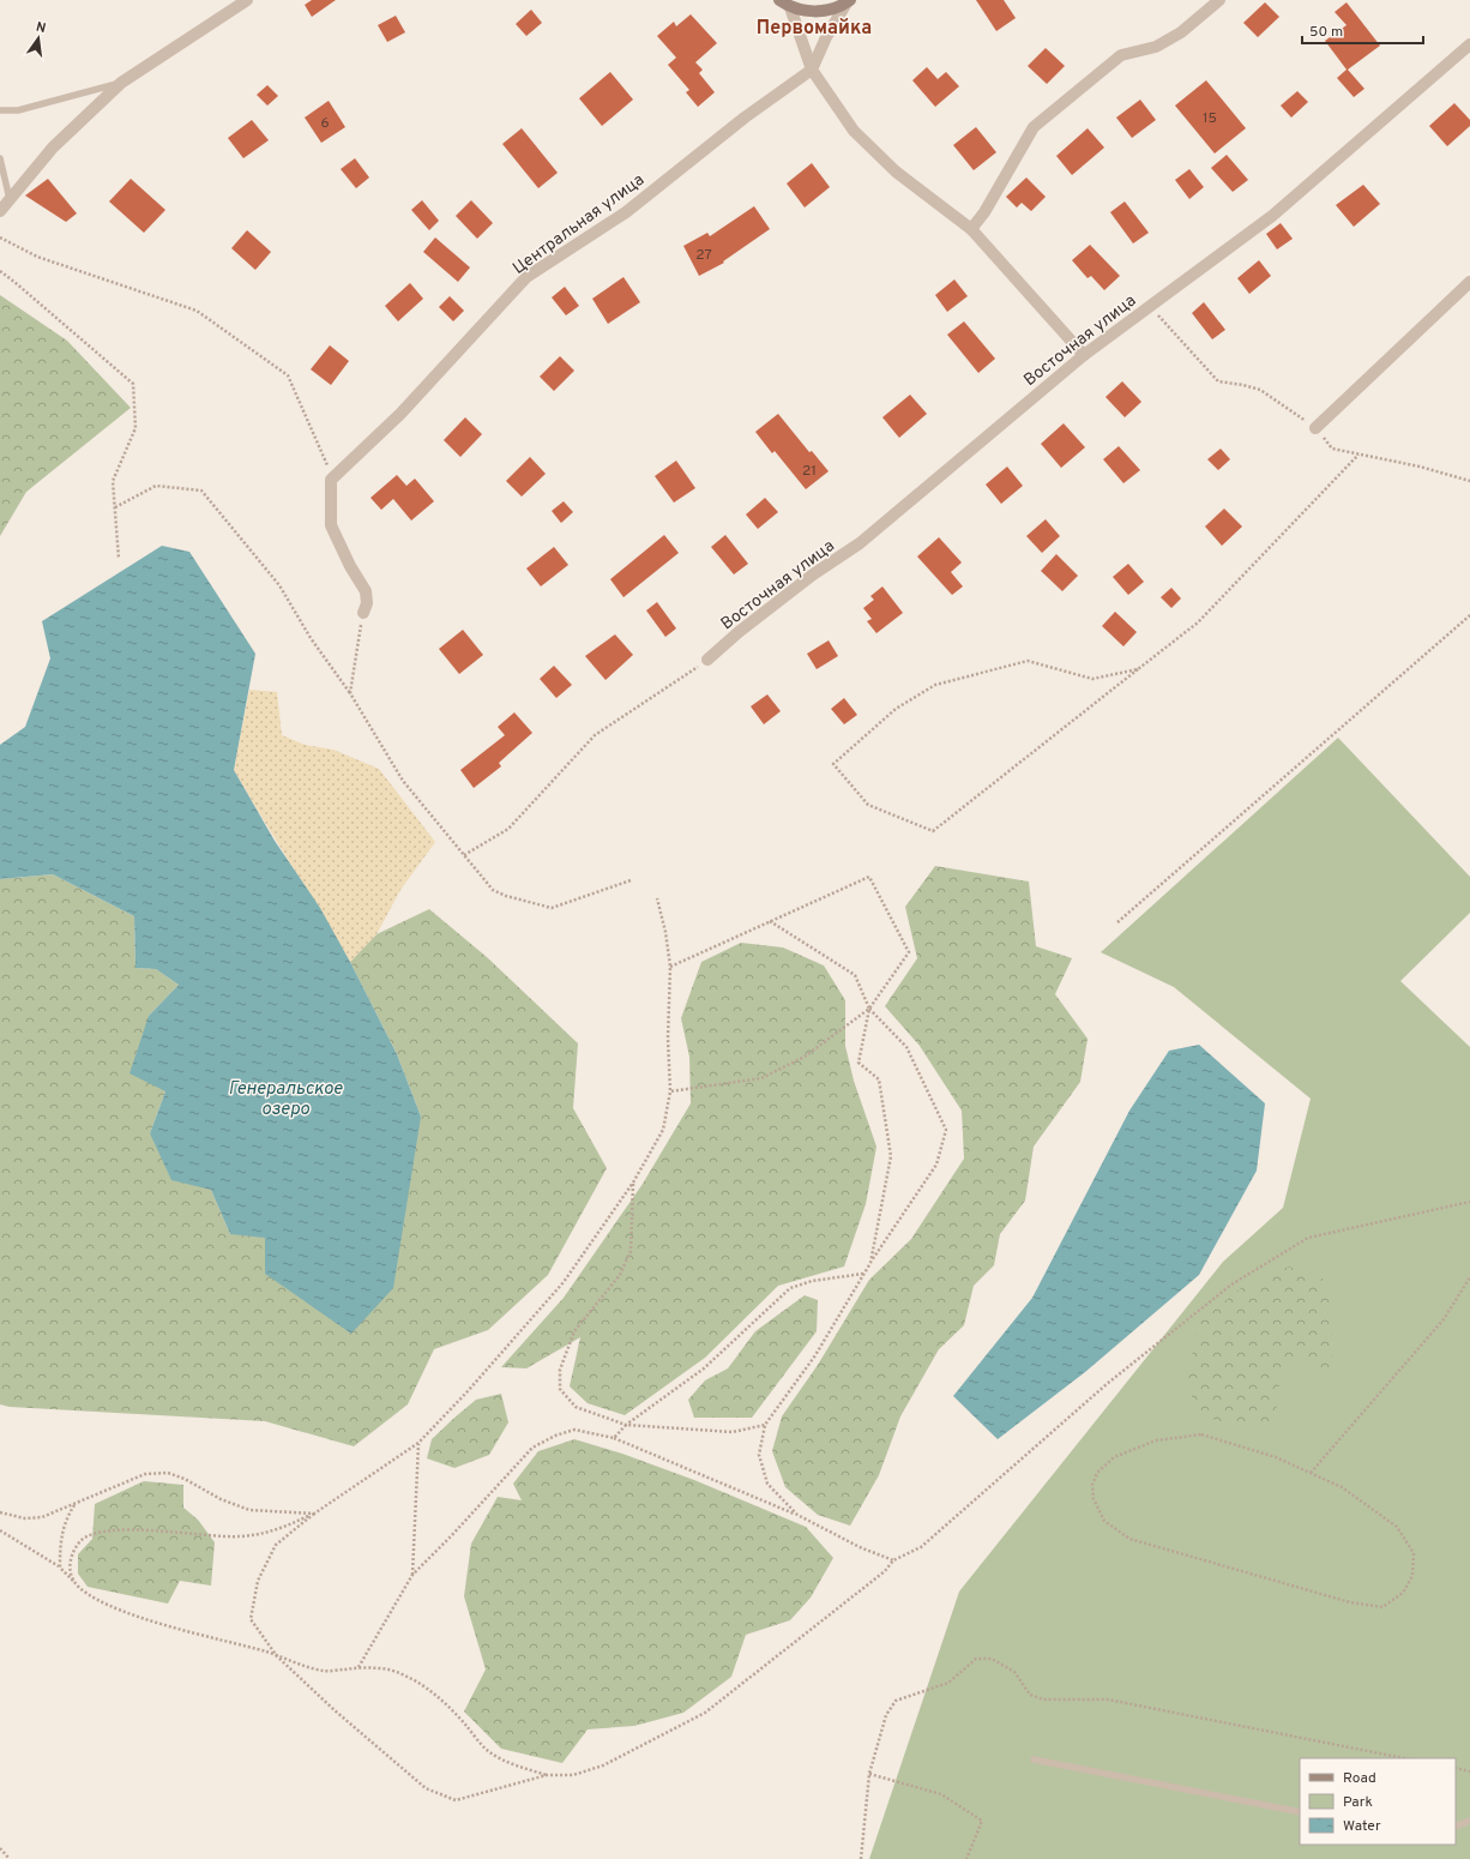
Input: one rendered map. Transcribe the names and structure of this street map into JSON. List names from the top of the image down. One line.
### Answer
{"streets":{"street":["Центральная улица","Восточная улица"]},"districts":["Первомайка"],"water":["Генеральское озеро"],"house_numbers":["15","6","27","21"],"legend":["Road","Park","Water"],"scale_bar":"50 m","north":"top"}
